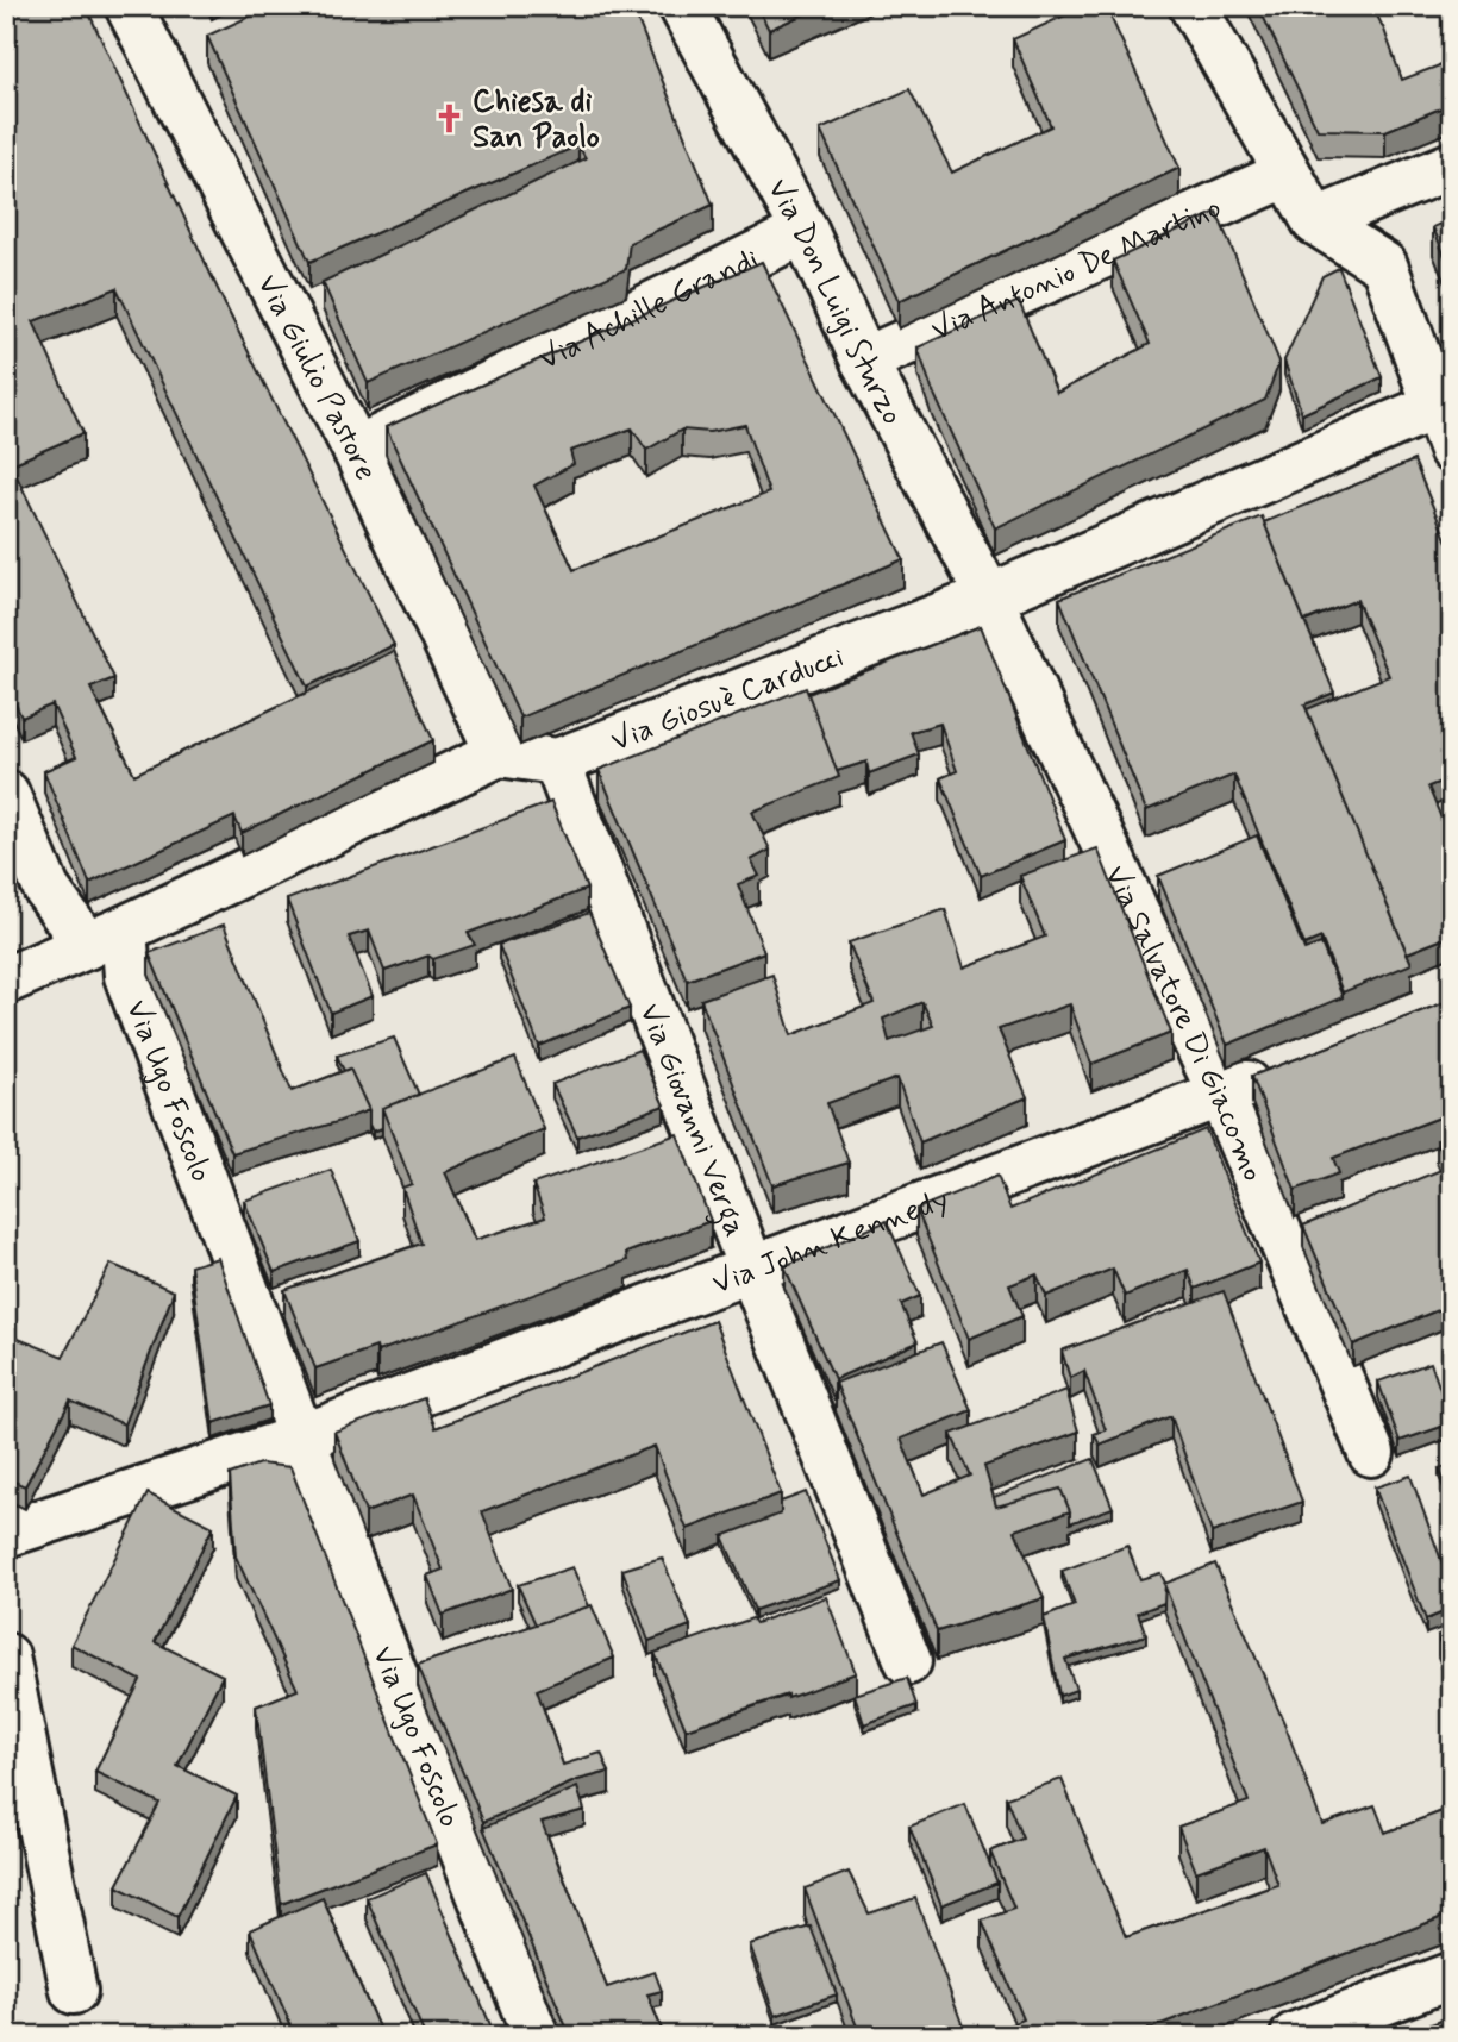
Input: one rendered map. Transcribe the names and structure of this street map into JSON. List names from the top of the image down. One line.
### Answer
{"streets":{"street":["Via Antonio De Martino","Via Don Luigi Sturzo","Via Achille Grandi","Via Giulio Pastore","Via Giosuè Carducci","Via Salvatore Di Giacomo","Via Ugo Foscolo","Via Giovanni Verga","Via John Kennedy"]},"crossings":[["Via Antonio De Martino","Via Don Luigi Sturzo"],["Via Don Luigi Sturzo","Via Achille Grandi"],["Via Don Luigi Sturzo","Via Giosuè Carducci"],["Via Don Luigi Sturzo","Via Salvatore Di Giacomo"],["Via Achille Grandi","Via Giulio Pastore"],["Via Giulio Pastore","Via Giosuè Carducci"],["Via Giosuè Carducci","Via Salvatore Di Giacomo"],["Via Giosuè Carducci","Via Giovanni Verga"],["Via Salvatore Di Giacomo","Via John Kennedy"],["Via Ugo Foscolo","Via John Kennedy"],["Via Giovanni Verga","Via John Kennedy"]],"places":{"church":["Chiesa di San Paolo"]}}
